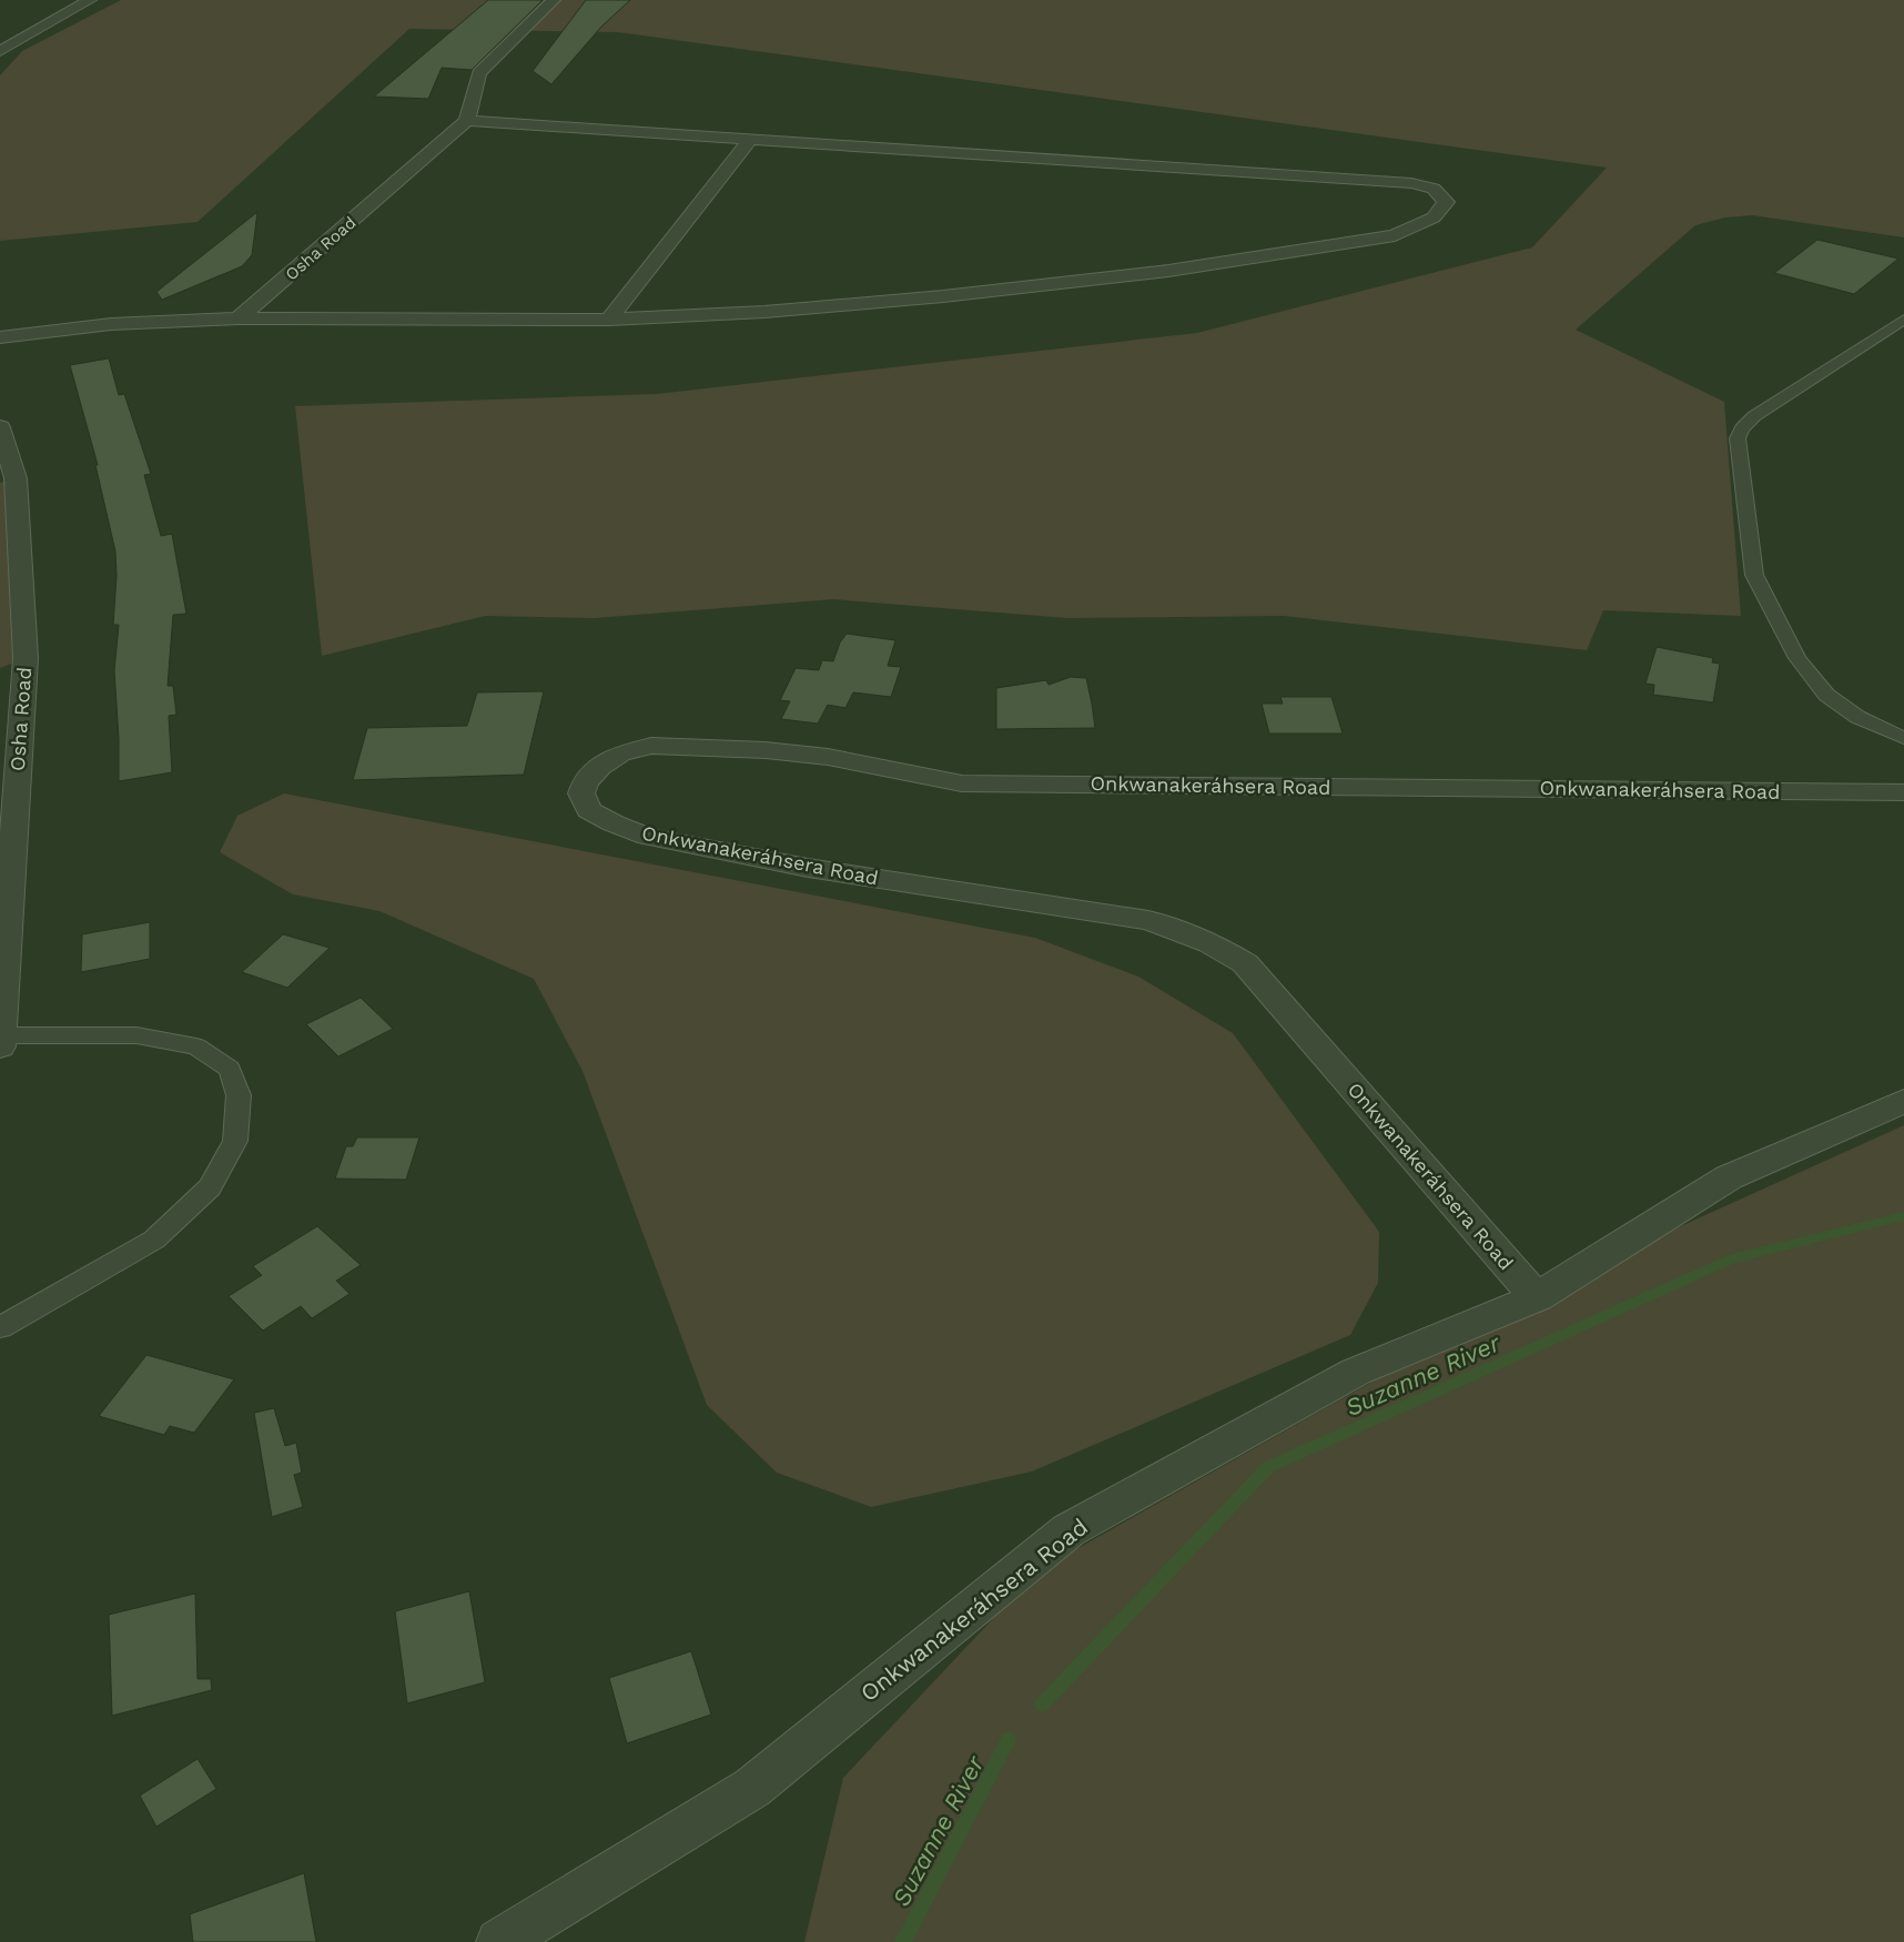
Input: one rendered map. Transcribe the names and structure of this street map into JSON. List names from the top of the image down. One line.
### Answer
{"streets":{"street":["Osha Road","Onkwanakeráhsera Road"]},"water":["Suzanne River"]}
